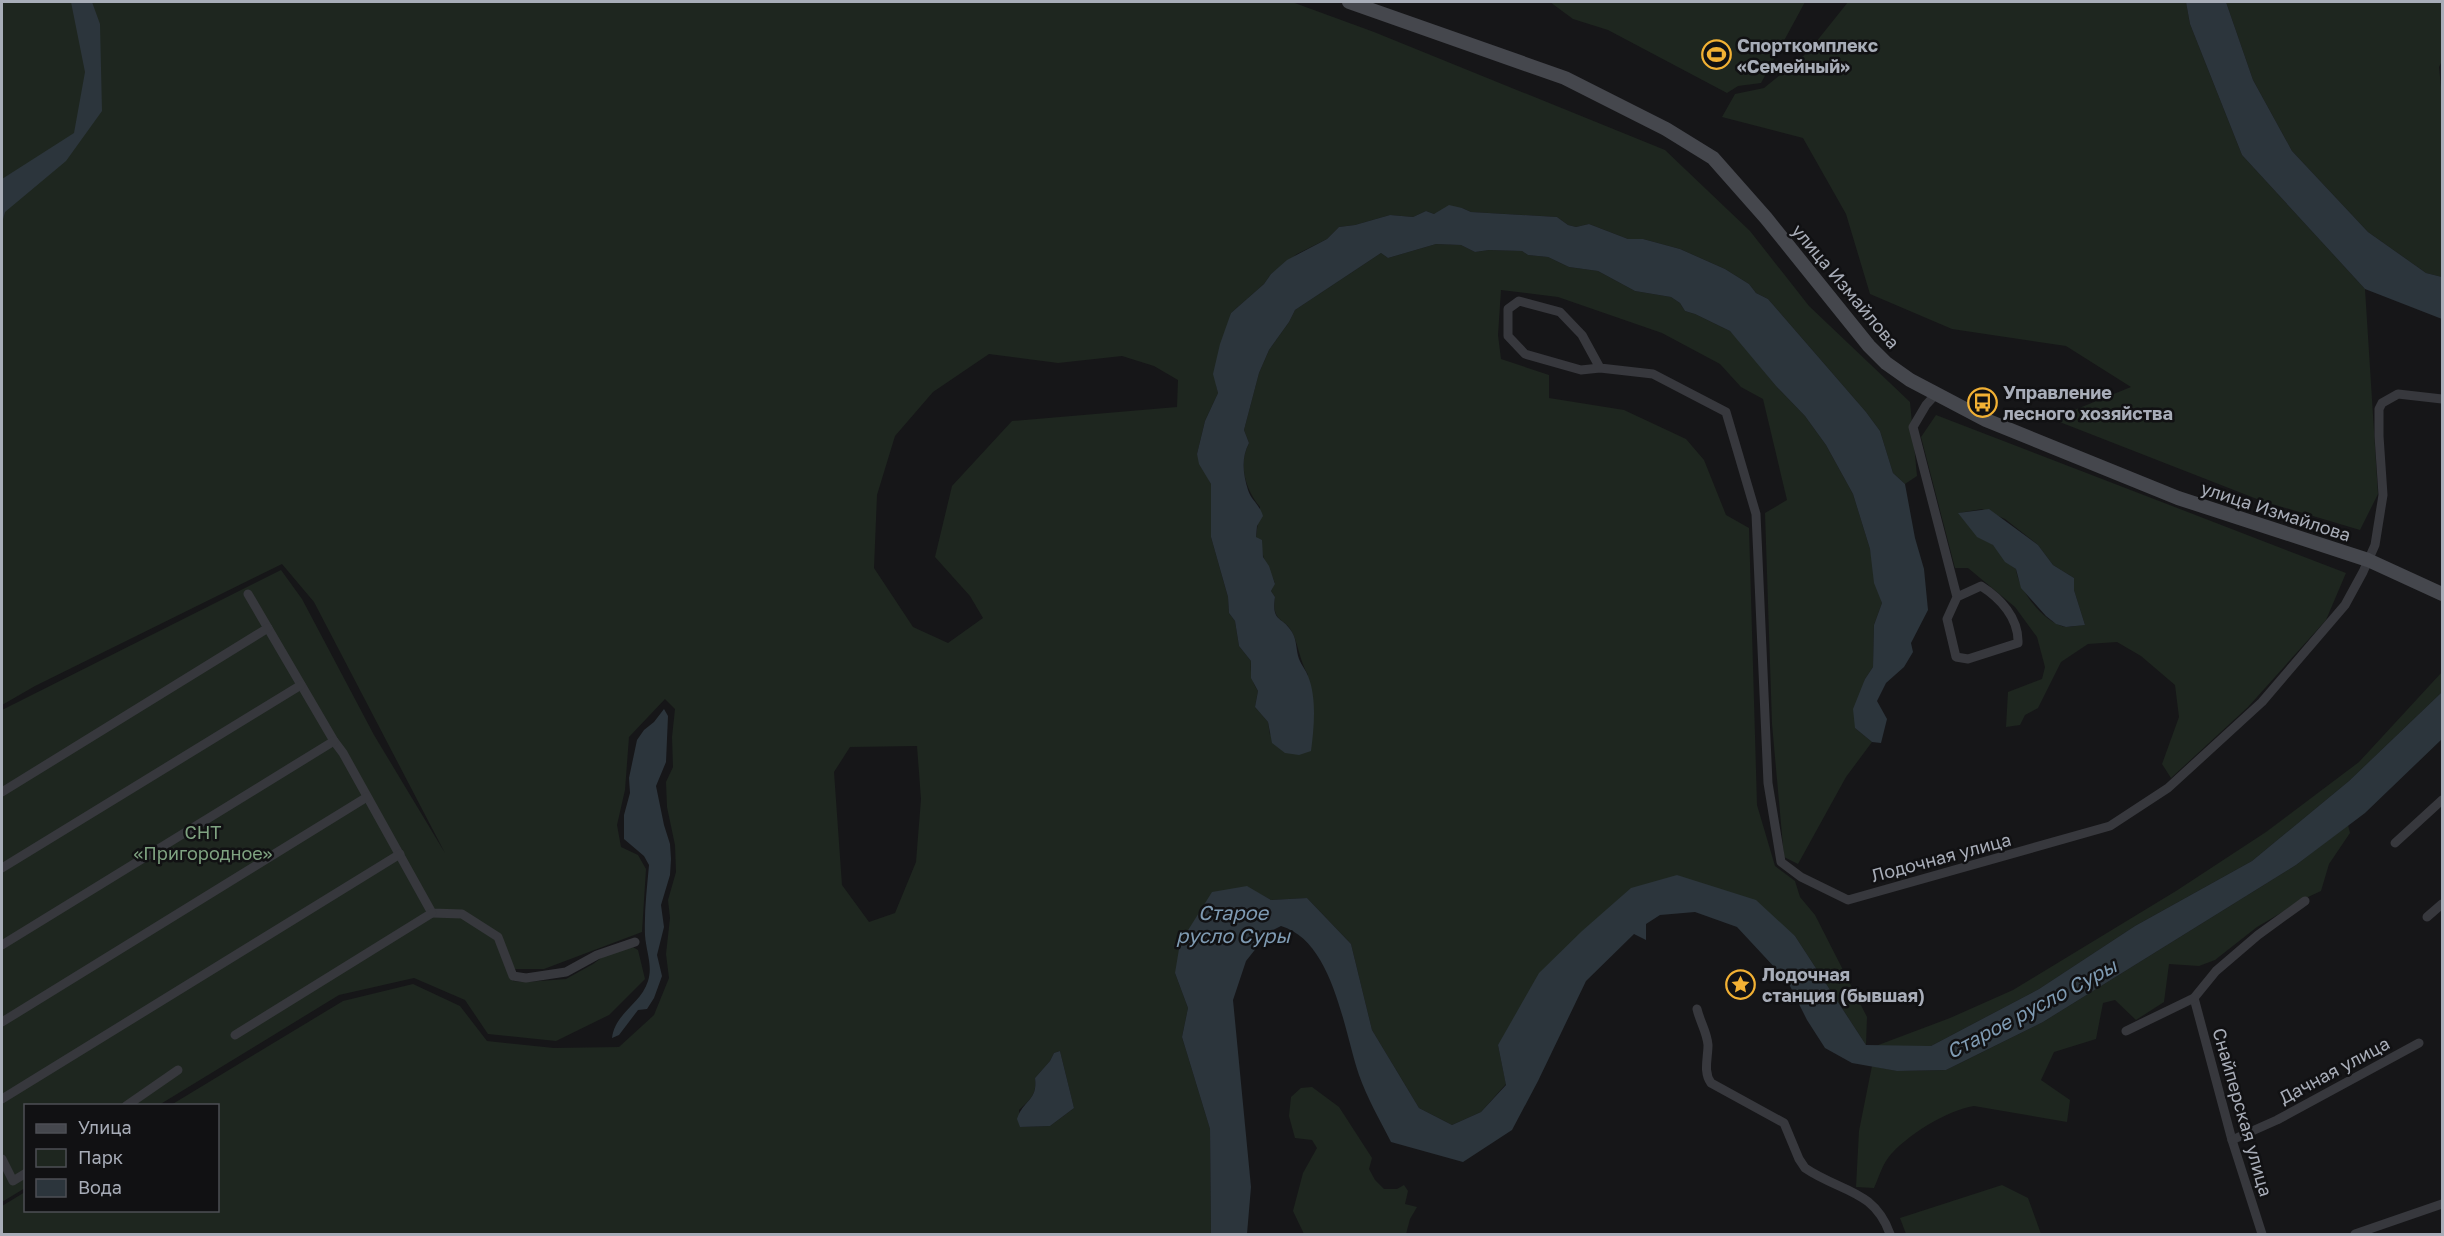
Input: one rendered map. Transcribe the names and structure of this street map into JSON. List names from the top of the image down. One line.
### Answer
{"streets":{"main road":["улица Измайлова"],"street":["Лодочная улица","Дачная улица","Снайперская улица"]},"crossings":[["улица Измайлова","Лодочная улица"],["Дачная улица","Снайперская улица"]],"water":["Старое русло Суры"],"parks":["СНТ «Пригородное»"],"places":{"sports":["Спорткомплекс «Семейный»"],"bus stop":["Управление лесного хозяйства"],"place":["Лодочная станция (бывшая)"]},"legend":["Улица","Парк","Вода"]}
